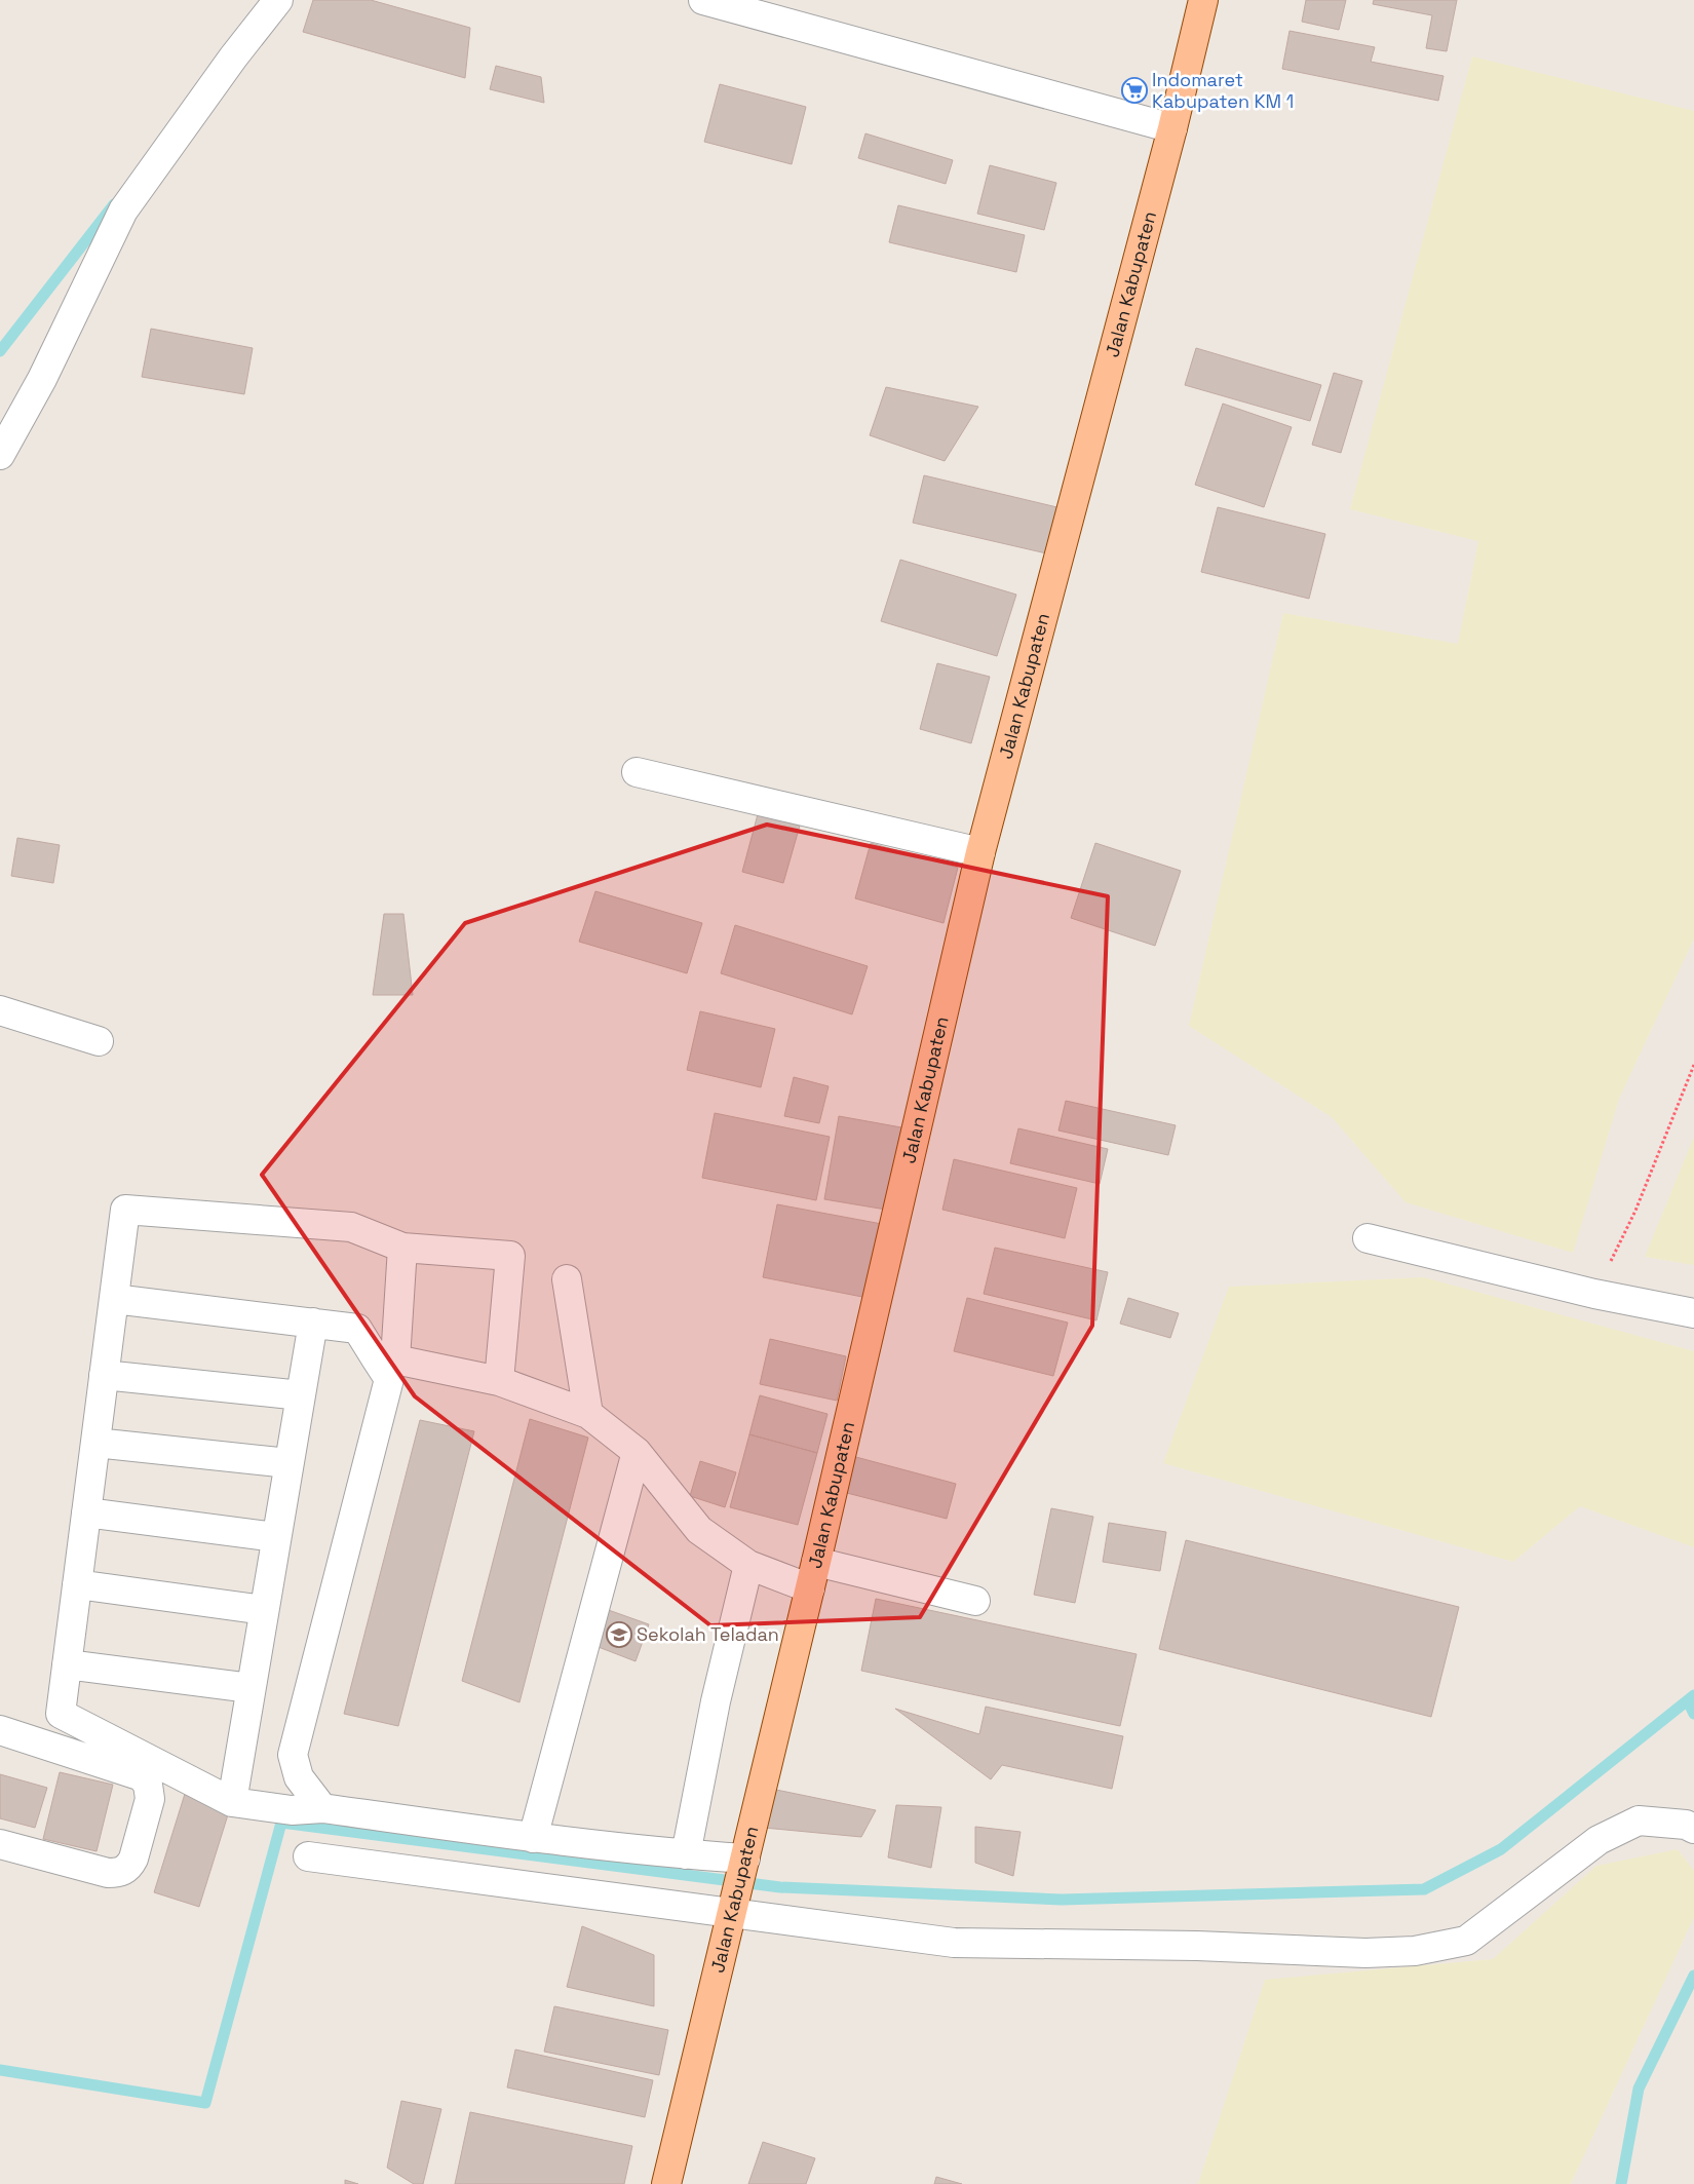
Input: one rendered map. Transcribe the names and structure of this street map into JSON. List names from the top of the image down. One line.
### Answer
{"streets":{"main road":["Jalan Kabupaten"]},"places":{"supermarket":["Indomaret Kabupaten KM 1"],"school or university":["Sekolah Teladan"]}}
